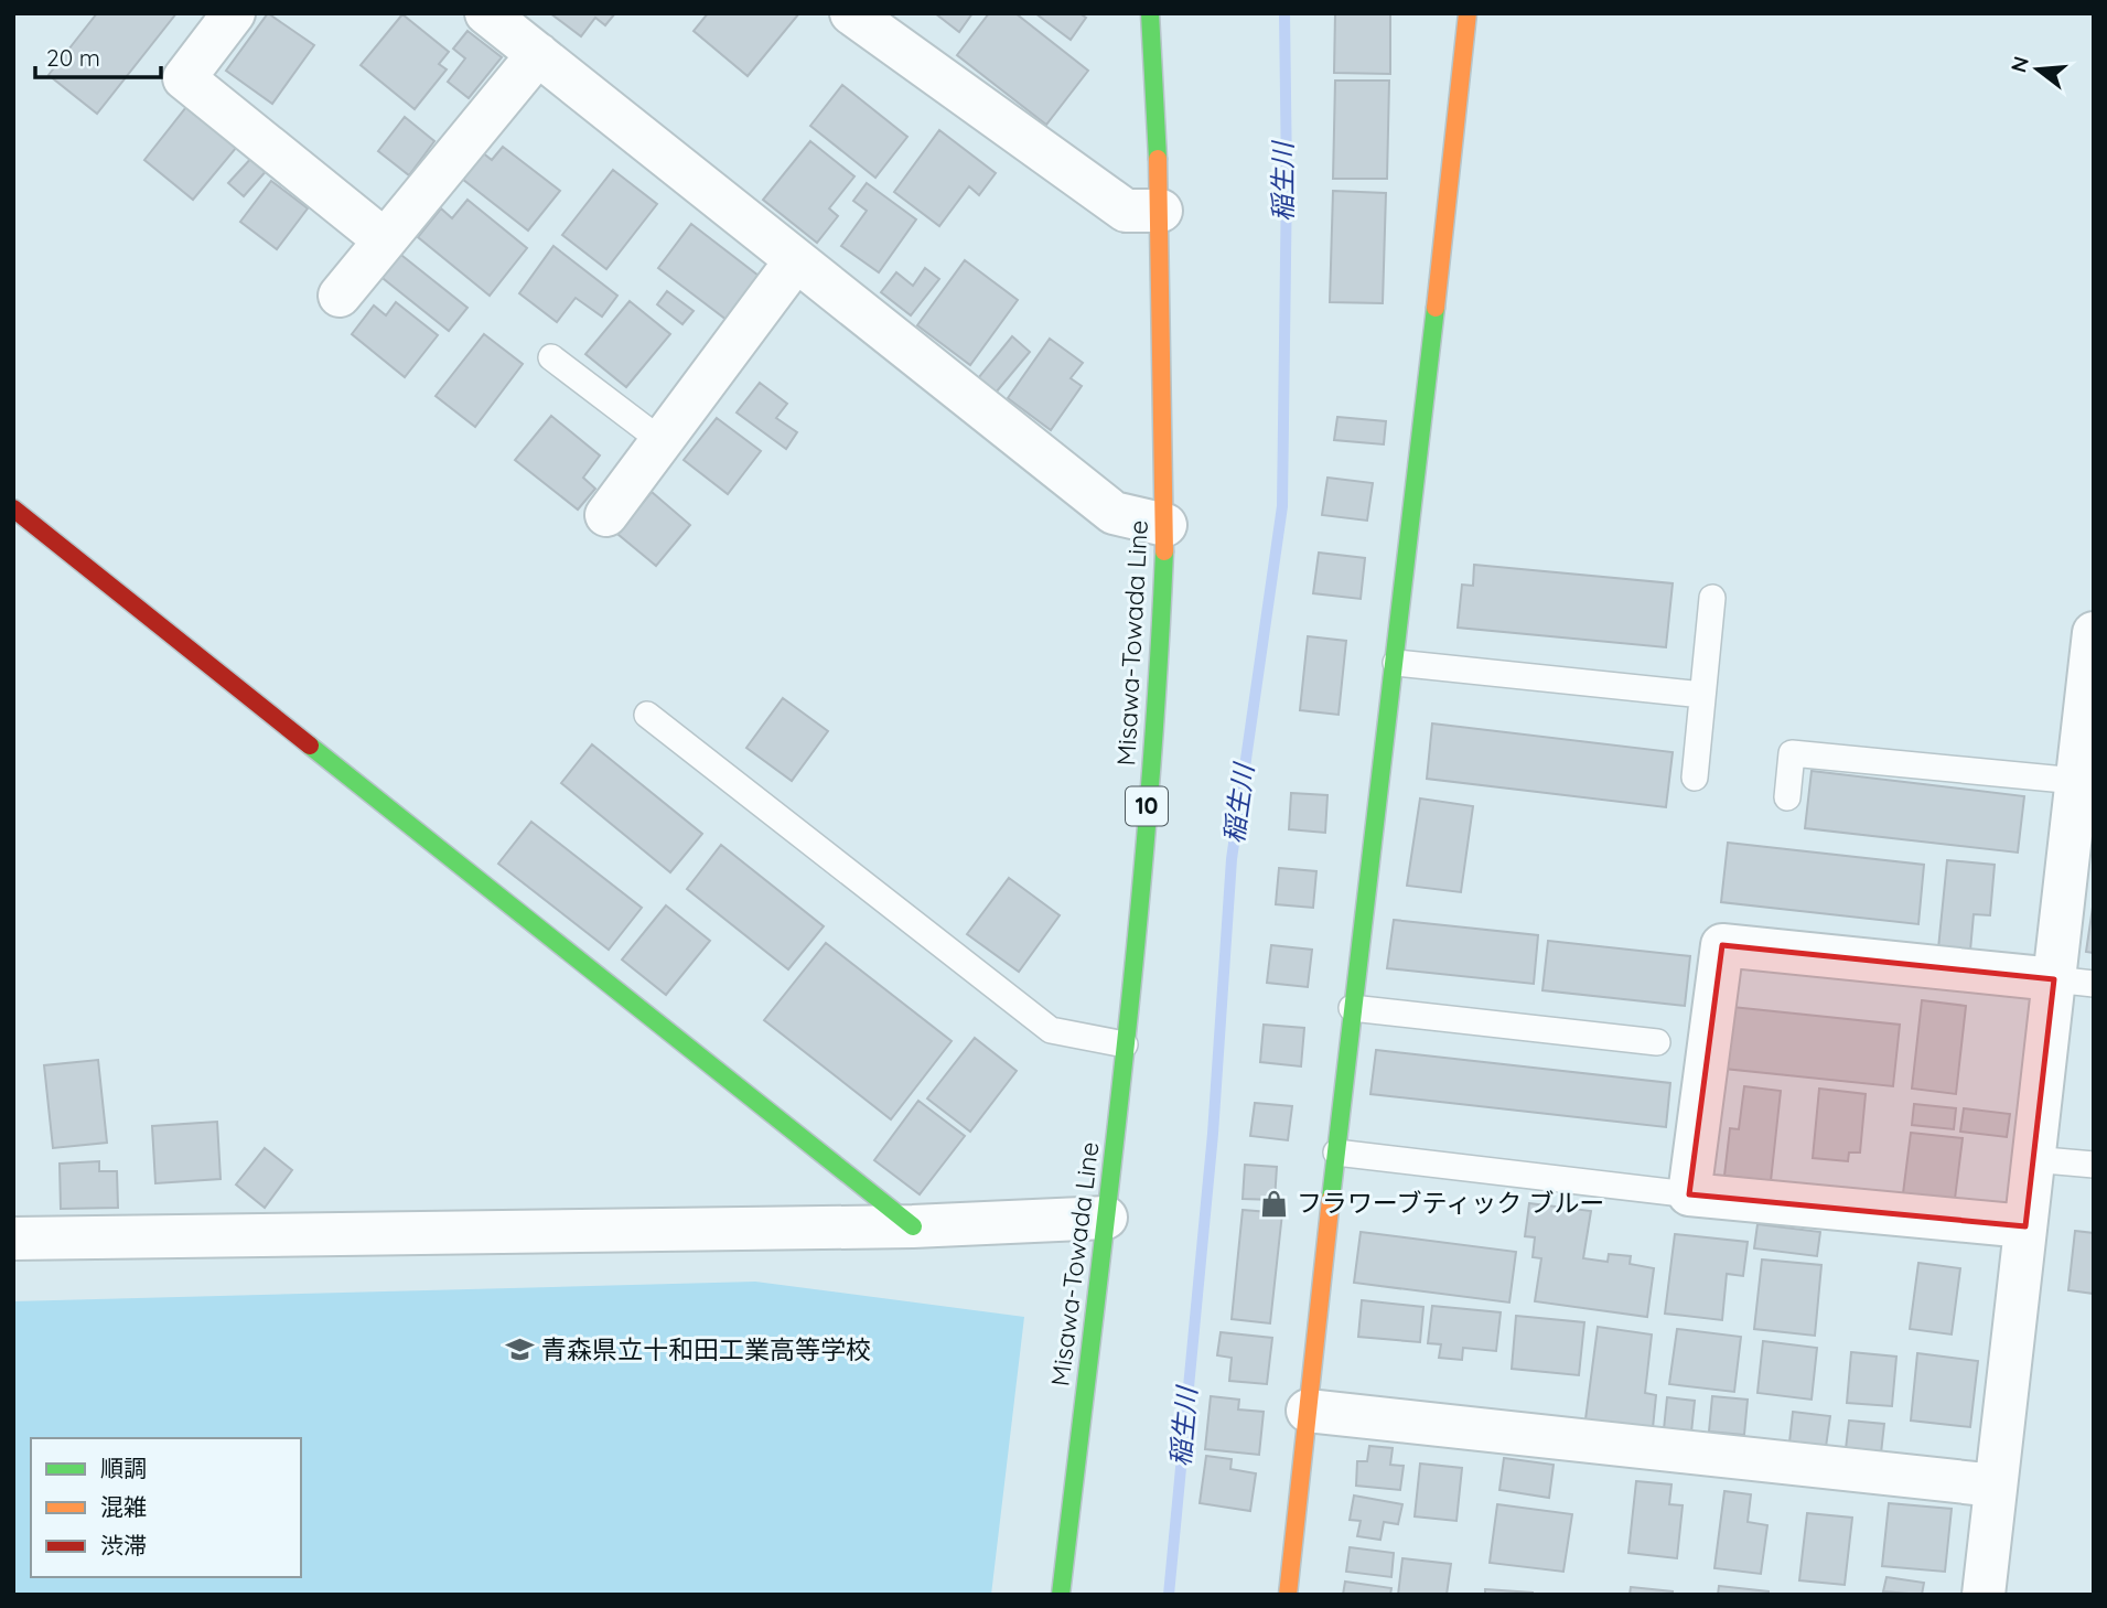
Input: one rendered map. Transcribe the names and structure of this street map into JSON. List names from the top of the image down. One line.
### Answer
{"streets":{"street":["Misawa-Towada Line","10"]},"water":["稲生川"],"places":{"shop":["フラワーブティック ブルー"],"school or university":["青森県立十和田工業高等学校"]},"legend":["順調","混雑","渋滞"],"scale_bar":"20 m","north":"left"}
